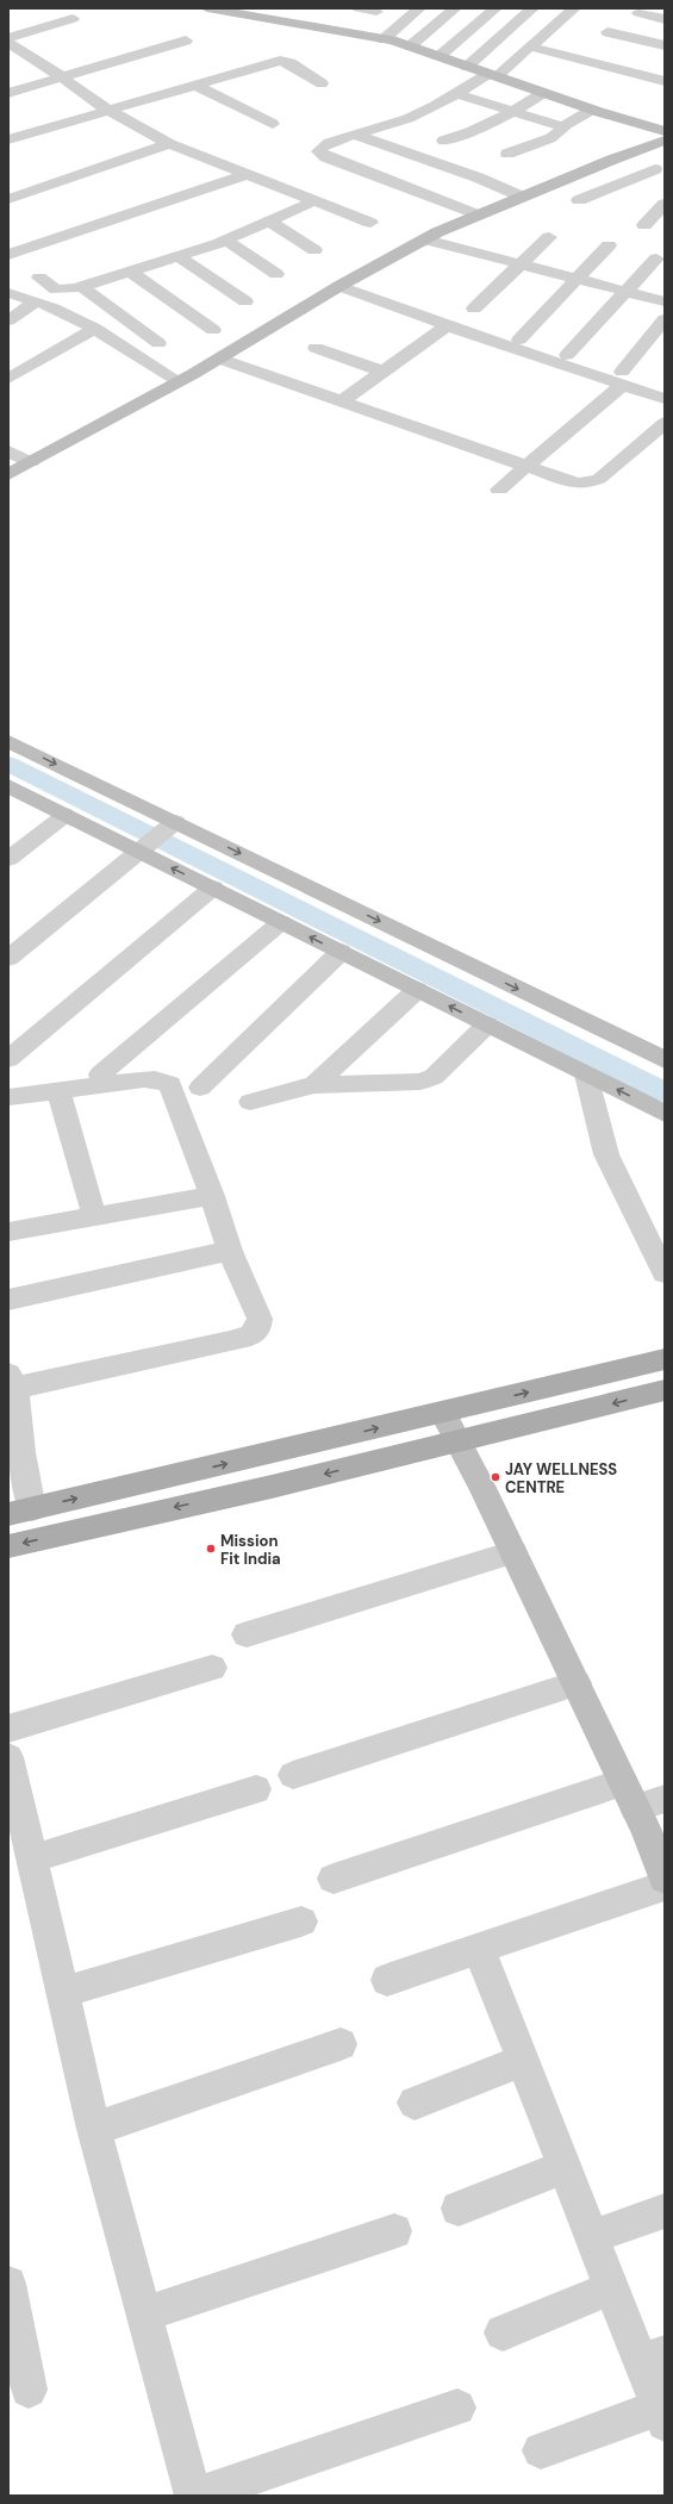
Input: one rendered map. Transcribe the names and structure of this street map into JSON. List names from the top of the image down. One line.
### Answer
{"places":["JAY WELLNESS CENTRE","Mission Fit India"]}
